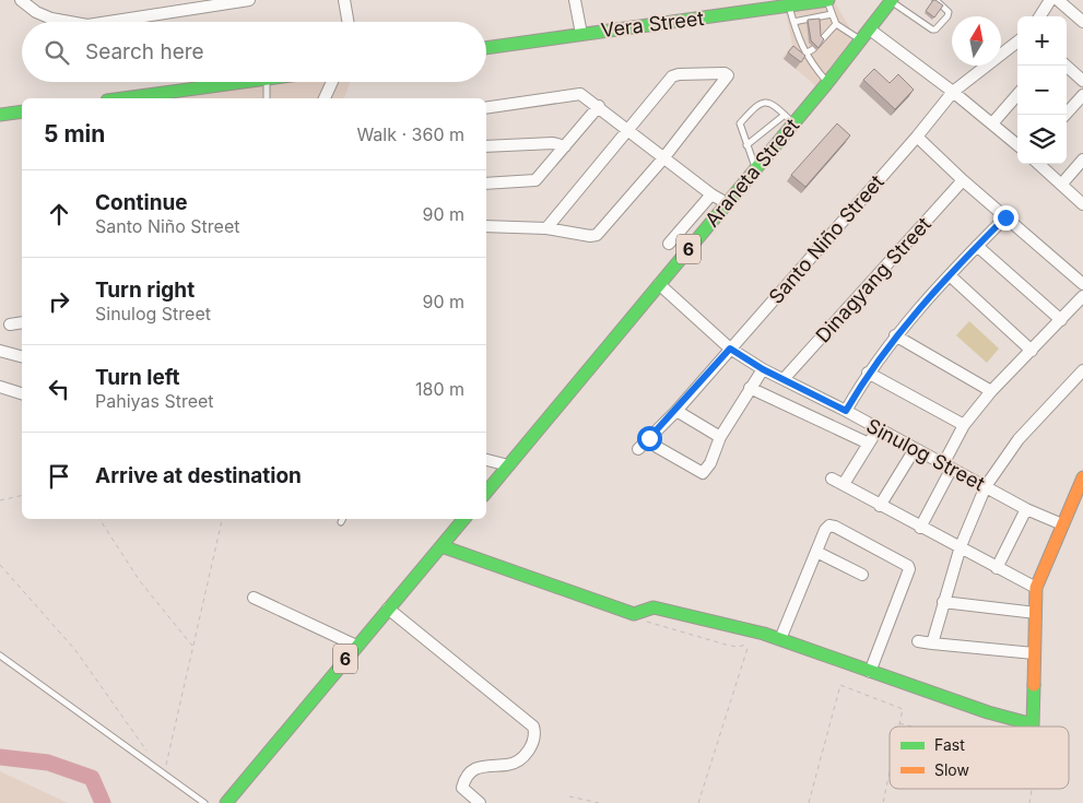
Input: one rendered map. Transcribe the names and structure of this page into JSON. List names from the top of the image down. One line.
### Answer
{"streets":{"main road":["Vera Street","Araneta Street","6"],"street":["Santo Niño Street","Dinagyang Street","Sinulog Street"]},"crossings":[["Araneta Street","Sinulog Street"],["Santo Niño Street","Sinulog Street"],["Dinagyang Street","Sinulog Street"]],"legend":["Fast","Slow"],"north":"top","page":{"map_buttons":["+","−"],"search":"Search here","heading":["5 min","Walk · 360 m"],"list":[["Continue","Santo Niño Street","90 m"],["Turn right","Sinulog Street","90 m"],["Turn left","Pahiyas Street","180 m"],"Arrive at destination"]}}
